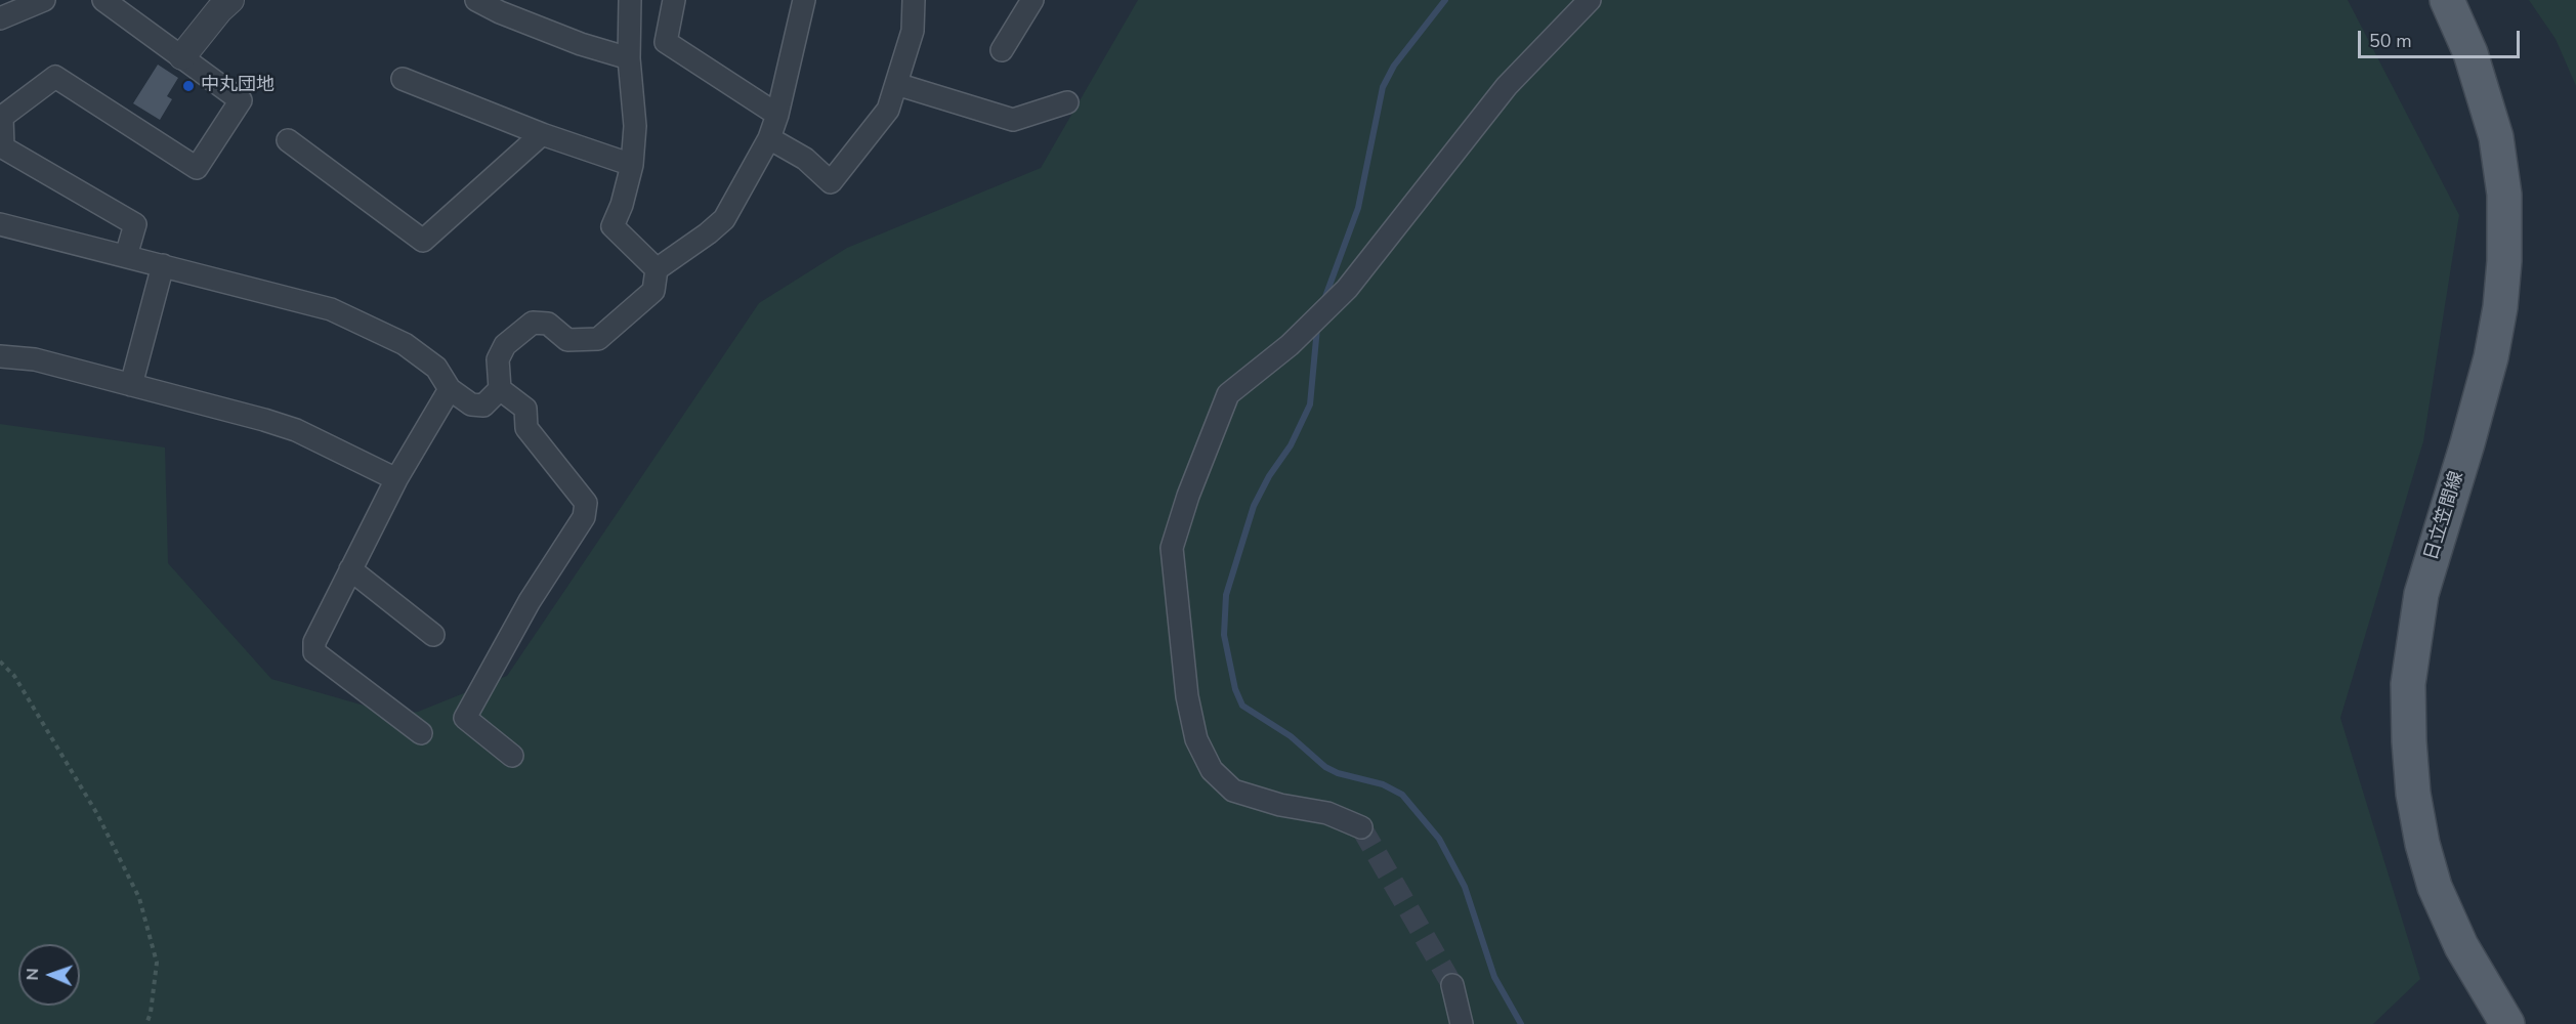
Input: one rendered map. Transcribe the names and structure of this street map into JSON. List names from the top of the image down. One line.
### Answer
{"streets":{"main road":["日立笠間線"]},"places":["中丸団地"],"scale_bar":"50 m","north":"left"}
